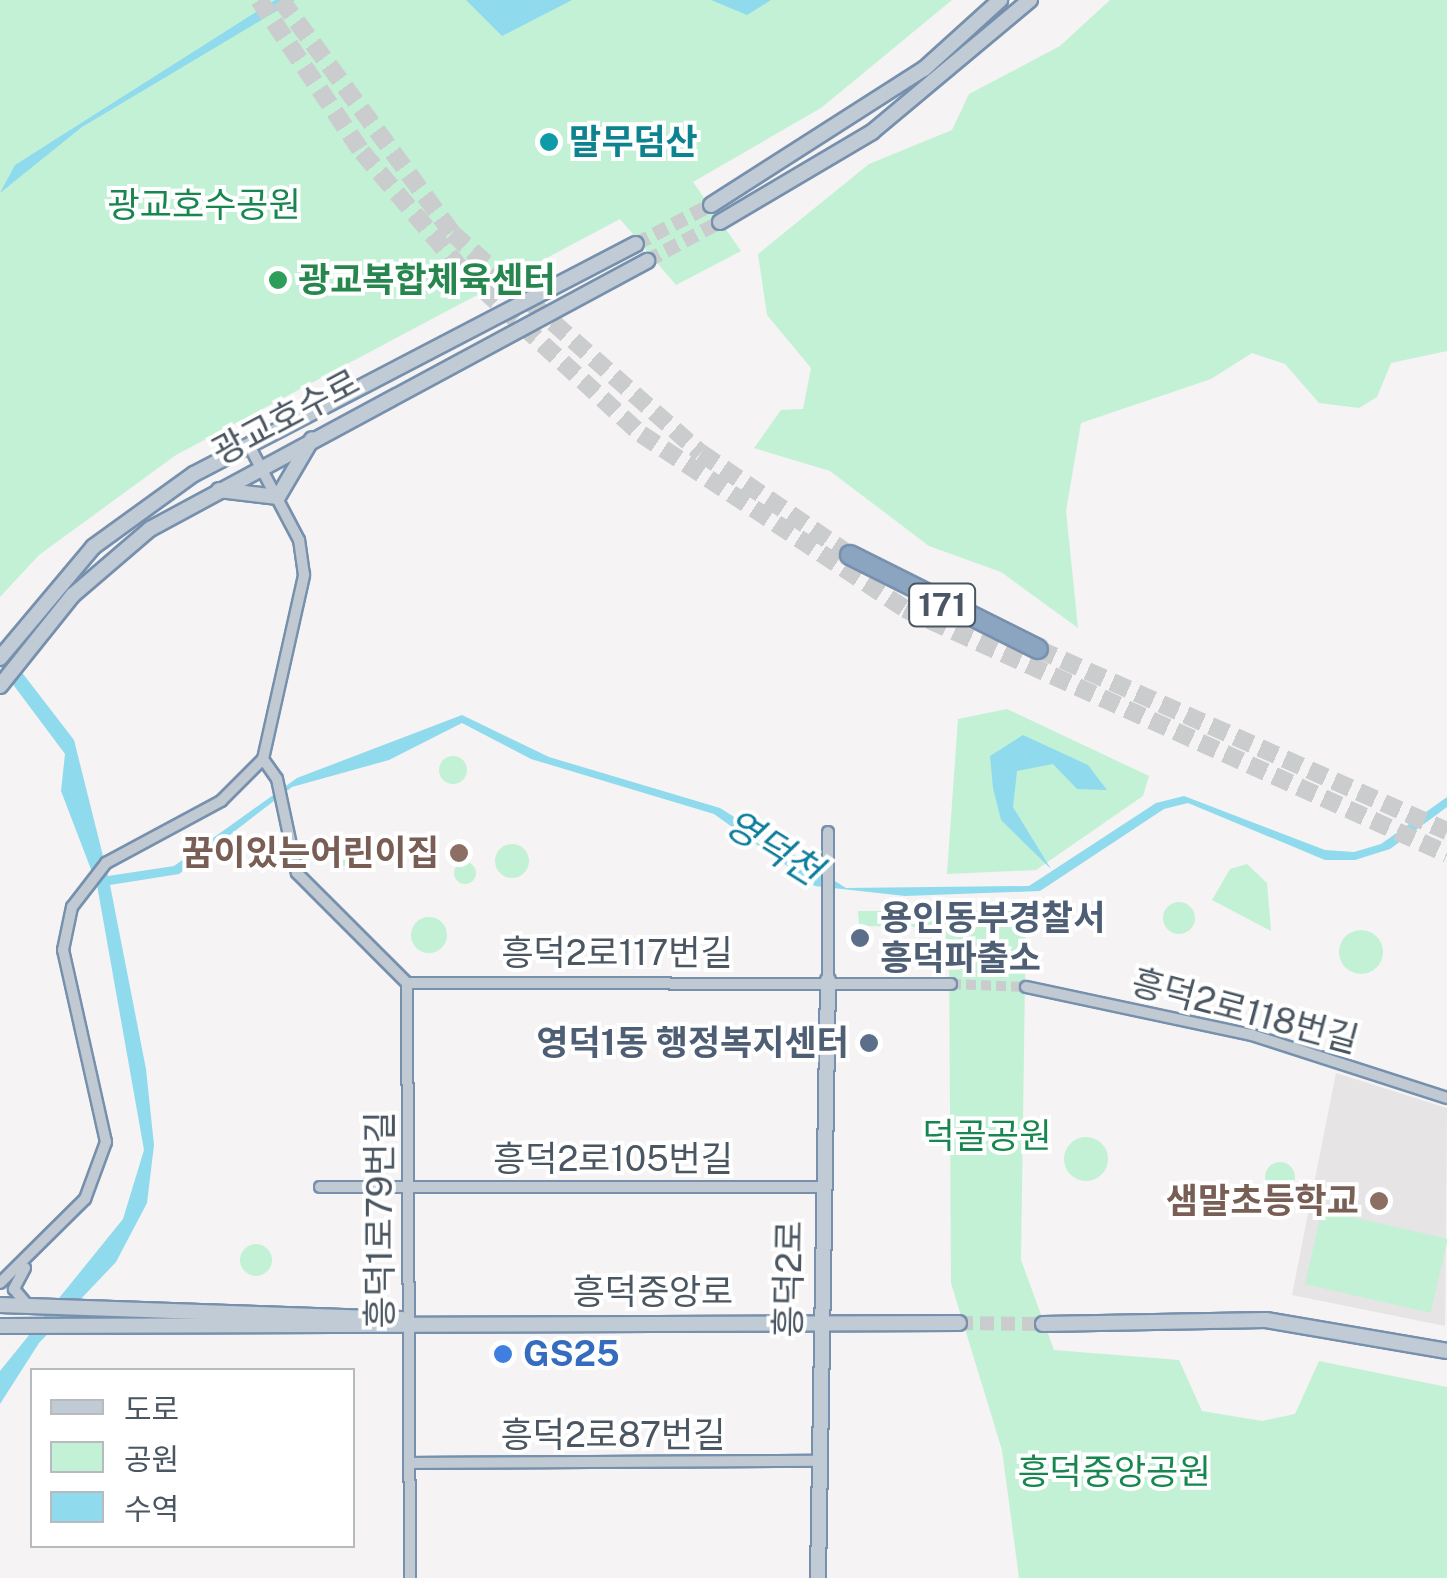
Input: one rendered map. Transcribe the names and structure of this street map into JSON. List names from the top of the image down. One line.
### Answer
{"streets":{"highway":["171"],"main road":["광교호수로","흥덕2로","흥덕중앙로"],"street":["흥덕2로117번길","흥덕2로118번길","흥덕2로105번길","흥덕1로79번길","흥덕2로87번길"]},"crossings":[["흥덕2로117번길","흥덕1로79번길"],["흥덕2로117번길","흥덕2로"],["흥덕2로105번길","흥덕1로79번길"],["흥덕2로105번길","흥덕2로"],["흥덕1로79번길","흥덕중앙로"],["흥덕1로79번길","흥덕2로87번길"],["흥덕2로","흥덕중앙로"],["흥덕2로","흥덕2로87번길"]],"water":["영덕천"],"parks":["광교호수공원","덕골공원","흥덕중앙공원"],"places":["말무덤산","광교복합체육센터","꿈이있는어린이집","용인동부경찰서 흥덕파출소","영덕1동 행정복지센터","샘말초등학교","GS25"],"legend":["도로","공원","수역"]}
